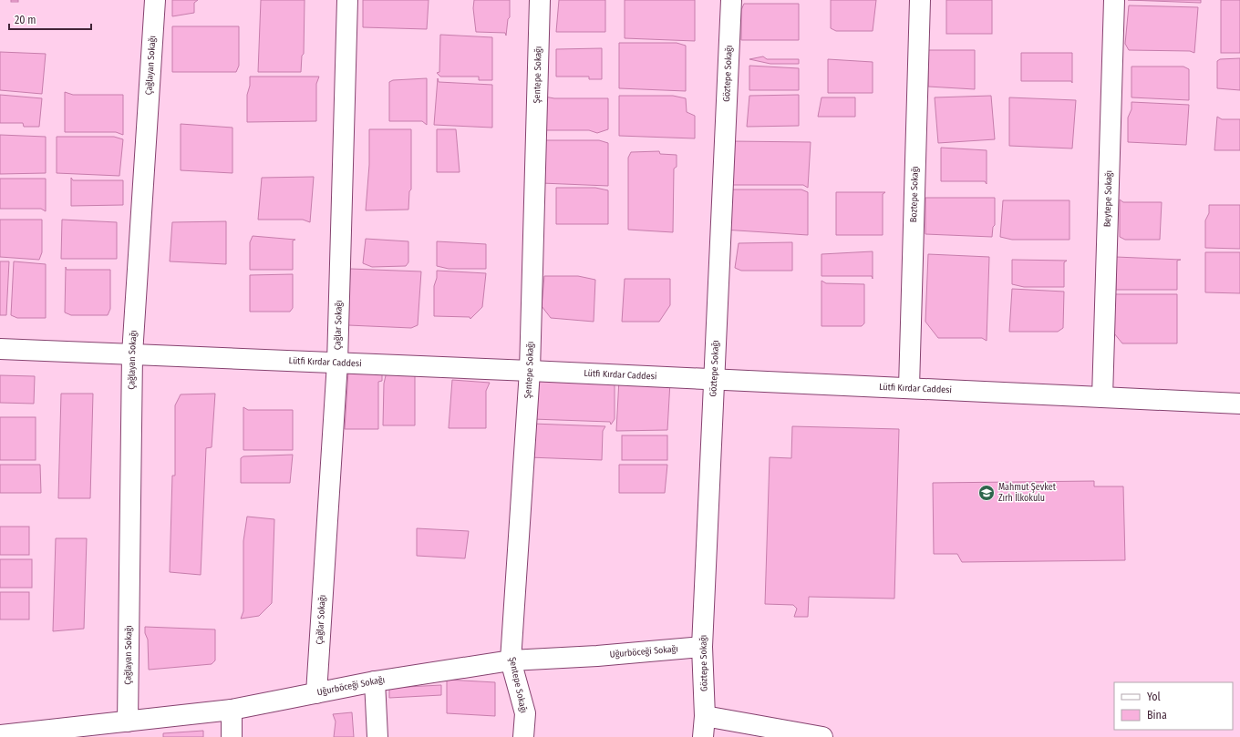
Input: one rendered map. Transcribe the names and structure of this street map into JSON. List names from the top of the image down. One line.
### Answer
{"streets":{"street":["Çağlayan Sokağı","Göztepe Sokağı","Şentepe Sokağı","Boztepe Sokağı","Beytepe Sokağı","Çağlar Sokağı","Lütfi Kırdar Caddesi","Uğurböceği Sokağı"]},"crossings":[["Çağlayan Sokağı","Lütfi Kırdar Caddesi"],["Çağlayan Sokağı","Uğurböceği Sokağı"],["Göztepe Sokağı","Lütfi Kırdar Caddesi"],["Göztepe Sokağı","Uğurböceği Sokağı"],["Şentepe Sokağı","Lütfi Kırdar Caddesi"],["Şentepe Sokağı","Uğurböceği Sokağı"],["Boztepe Sokağı","Lütfi Kırdar Caddesi"],["Beytepe Sokağı","Lütfi Kırdar Caddesi"],["Çağlar Sokağı","Lütfi Kırdar Caddesi"],["Çağlar Sokağı","Uğurböceği Sokağı"]],"places":{"school or university":["Mahmut Şevket Zırh İlkokulu"]},"legend":["Yol","Bina"],"scale_bar":"20 m"}
